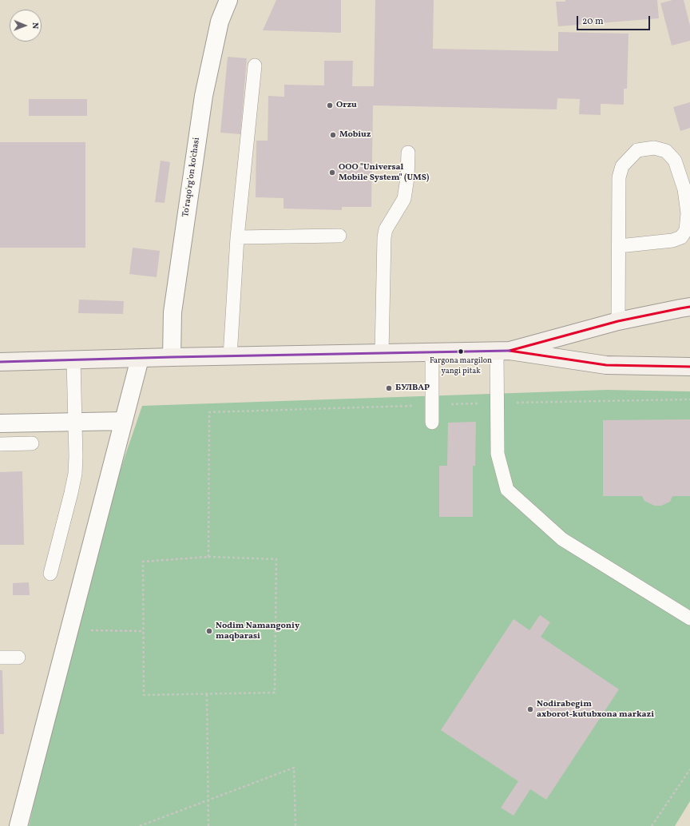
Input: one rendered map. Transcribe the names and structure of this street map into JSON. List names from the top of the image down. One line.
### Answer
{"streets":{"street":["To'raqo'rg'on ko'chasi"]},"places":["Orzu","Mobiuz","ООО \"Universal Mobile System\" (UMS)","Fargona margilon yangi pitak","БУЛВАР","Nodim Namangoniy maqbarasi","Nodirabegim axborot-kutubxona markazi"],"scale_bar":"20 m","north":"right"}
